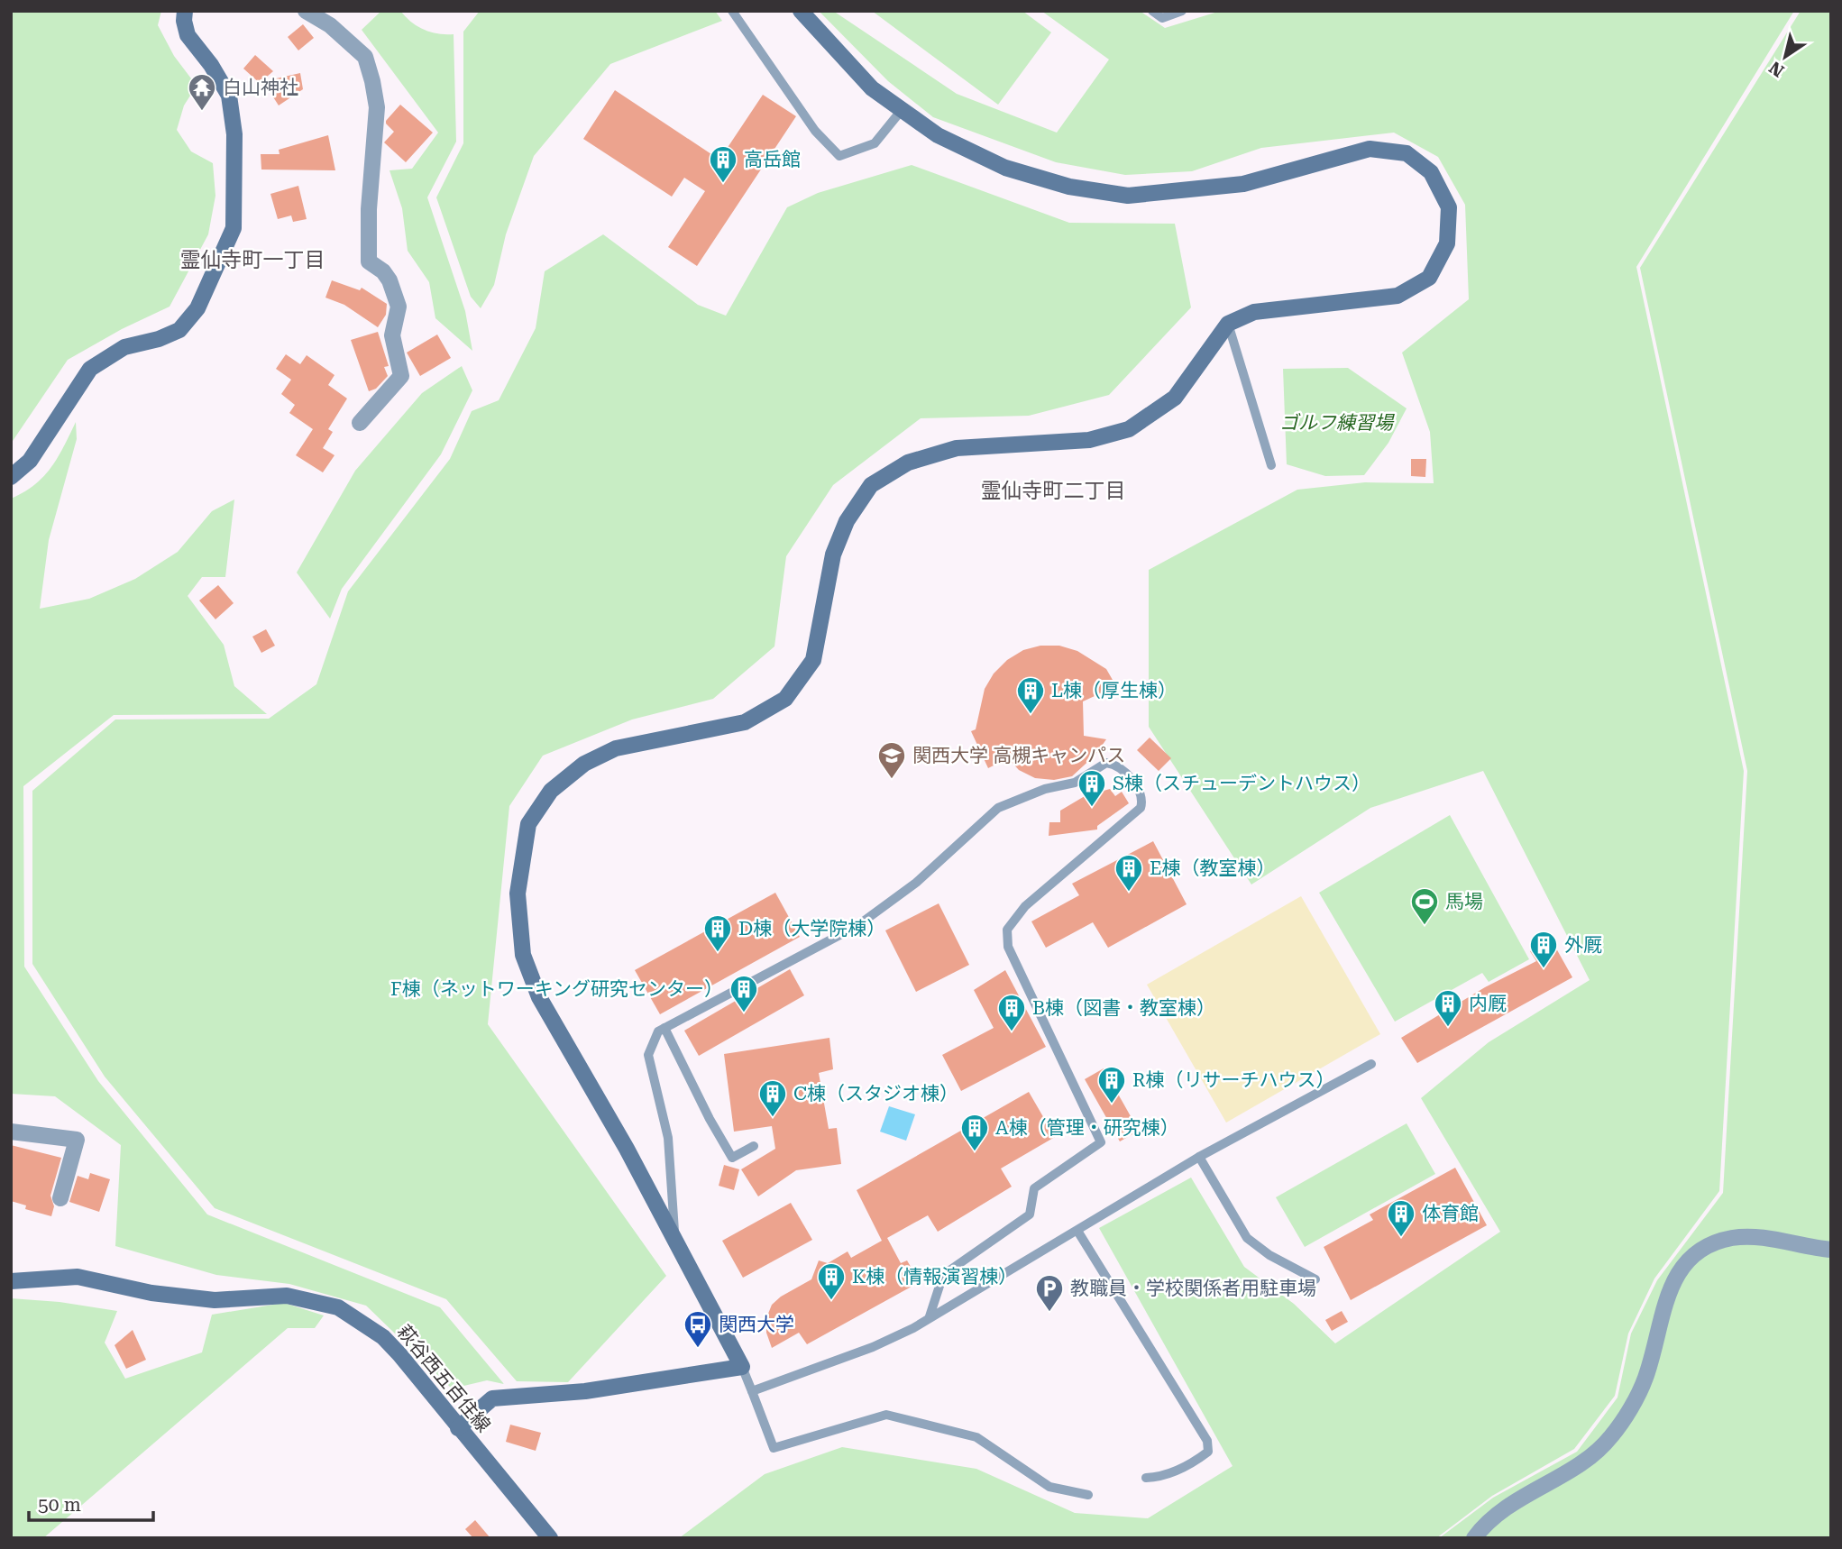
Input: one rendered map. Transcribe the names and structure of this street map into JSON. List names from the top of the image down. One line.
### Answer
{"streets":{"street":["萩谷西五百住線"]},"districts":["霊仙寺町一丁目","霊仙寺町二丁目"],"parks":["ゴルフ練習場"],"places":{"temple":["白山神社"],"building":["高岳館","L棟（厚生棟）","S棟（スチューデントハウス）","E棟（教室棟）","D棟（大学院棟）","外厩","F棟（ネットワーキング研究センター）","内厩","B棟（図書・教室棟）","R棟（リサーチハウス）","C棟（スタジオ棟）","A棟（管理・研究棟）","体育館","K棟（情報演習棟）"],"school or university":["関西大学 高槻キャンパス"],"sports":["馬場"],"parking":["教職員・学校関係者用駐車場"],"bus stop":["関西大学"]},"scale_bar":"50 m","north":"bottom left"}
